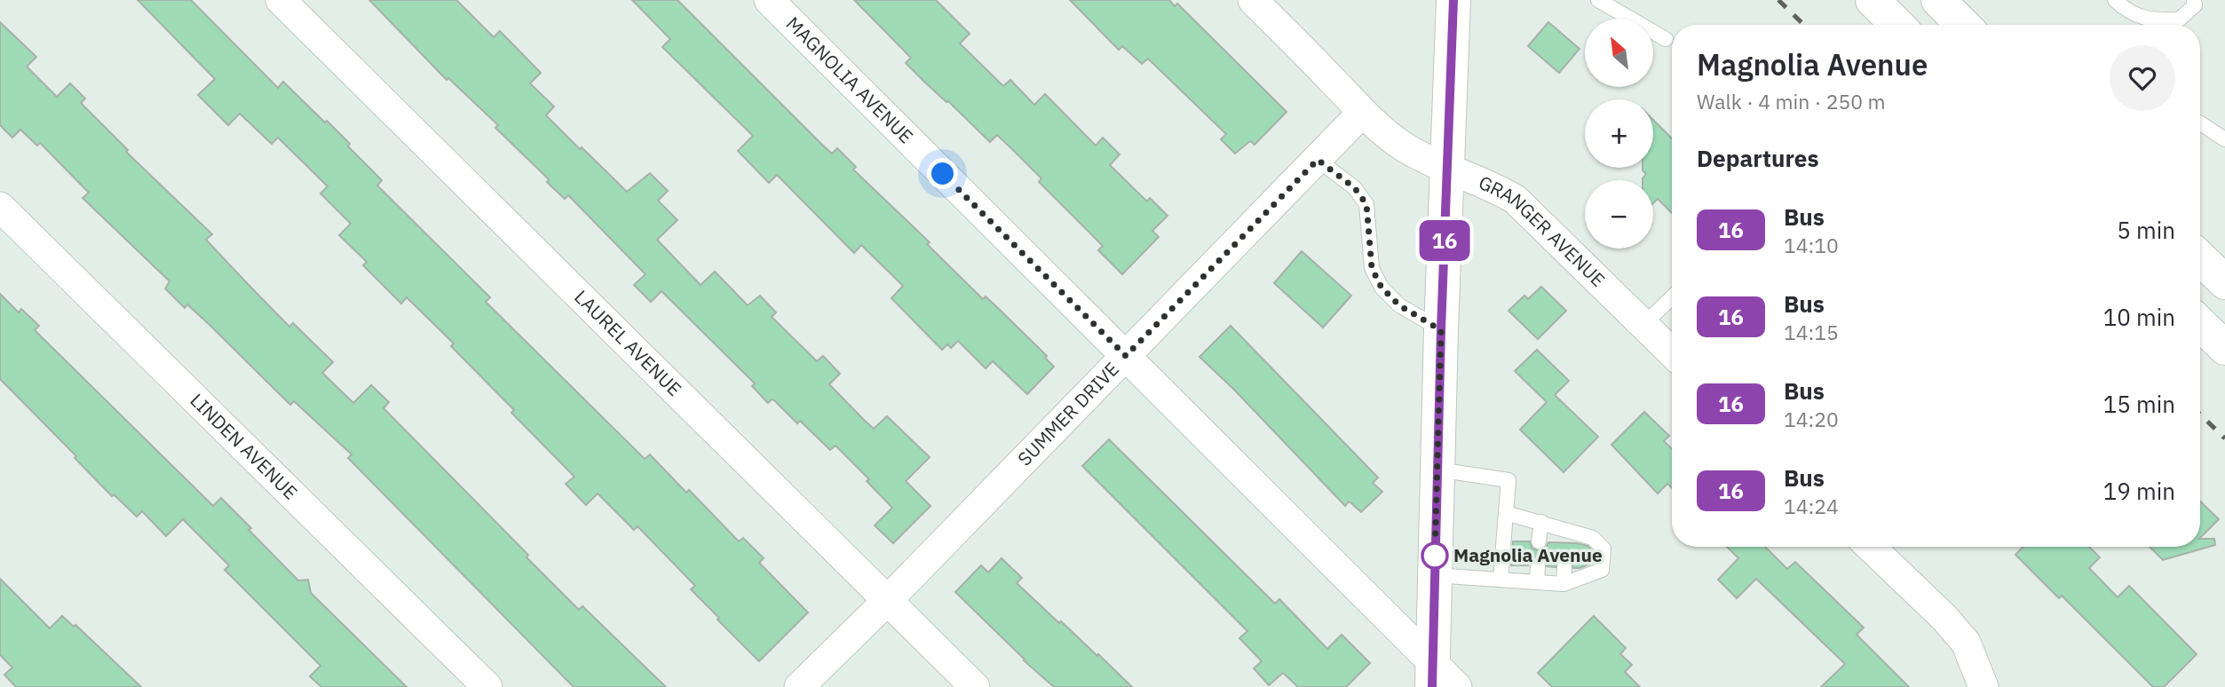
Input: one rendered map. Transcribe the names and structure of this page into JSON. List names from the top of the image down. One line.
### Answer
{"streets":{"street":["MAGNOLIA AVENUE","GRANGER AVENUE","LAUREL AVENUE","SUMMER DRIVE","LINDEN AVENUE"]},"crossings":[["MAGNOLIA AVENUE","SUMMER DRIVE"],["GRANGER AVENUE","SUMMER DRIVE"],["LAUREL AVENUE","SUMMER DRIVE"]],"places":["Magnolia Avenue"],"lines":["bus line 16"],"north":"top left","page":{"on_map":"16","map_buttons":["+","−"],"heading":[["Magnolia Avenue","Walk · 4 min · 250 m"],"Departures"],"list":[{"mark":"16","name":"Bus","note":"14:10","value":"5 min"},{"mark":"16","name":"Bus","note":"14:15","value":"10 min"},{"mark":"16","name":"Bus","note":"14:20","value":"15 min"},{"mark":"16","name":"Bus","note":"14:24","value":"19 min"}]}}
